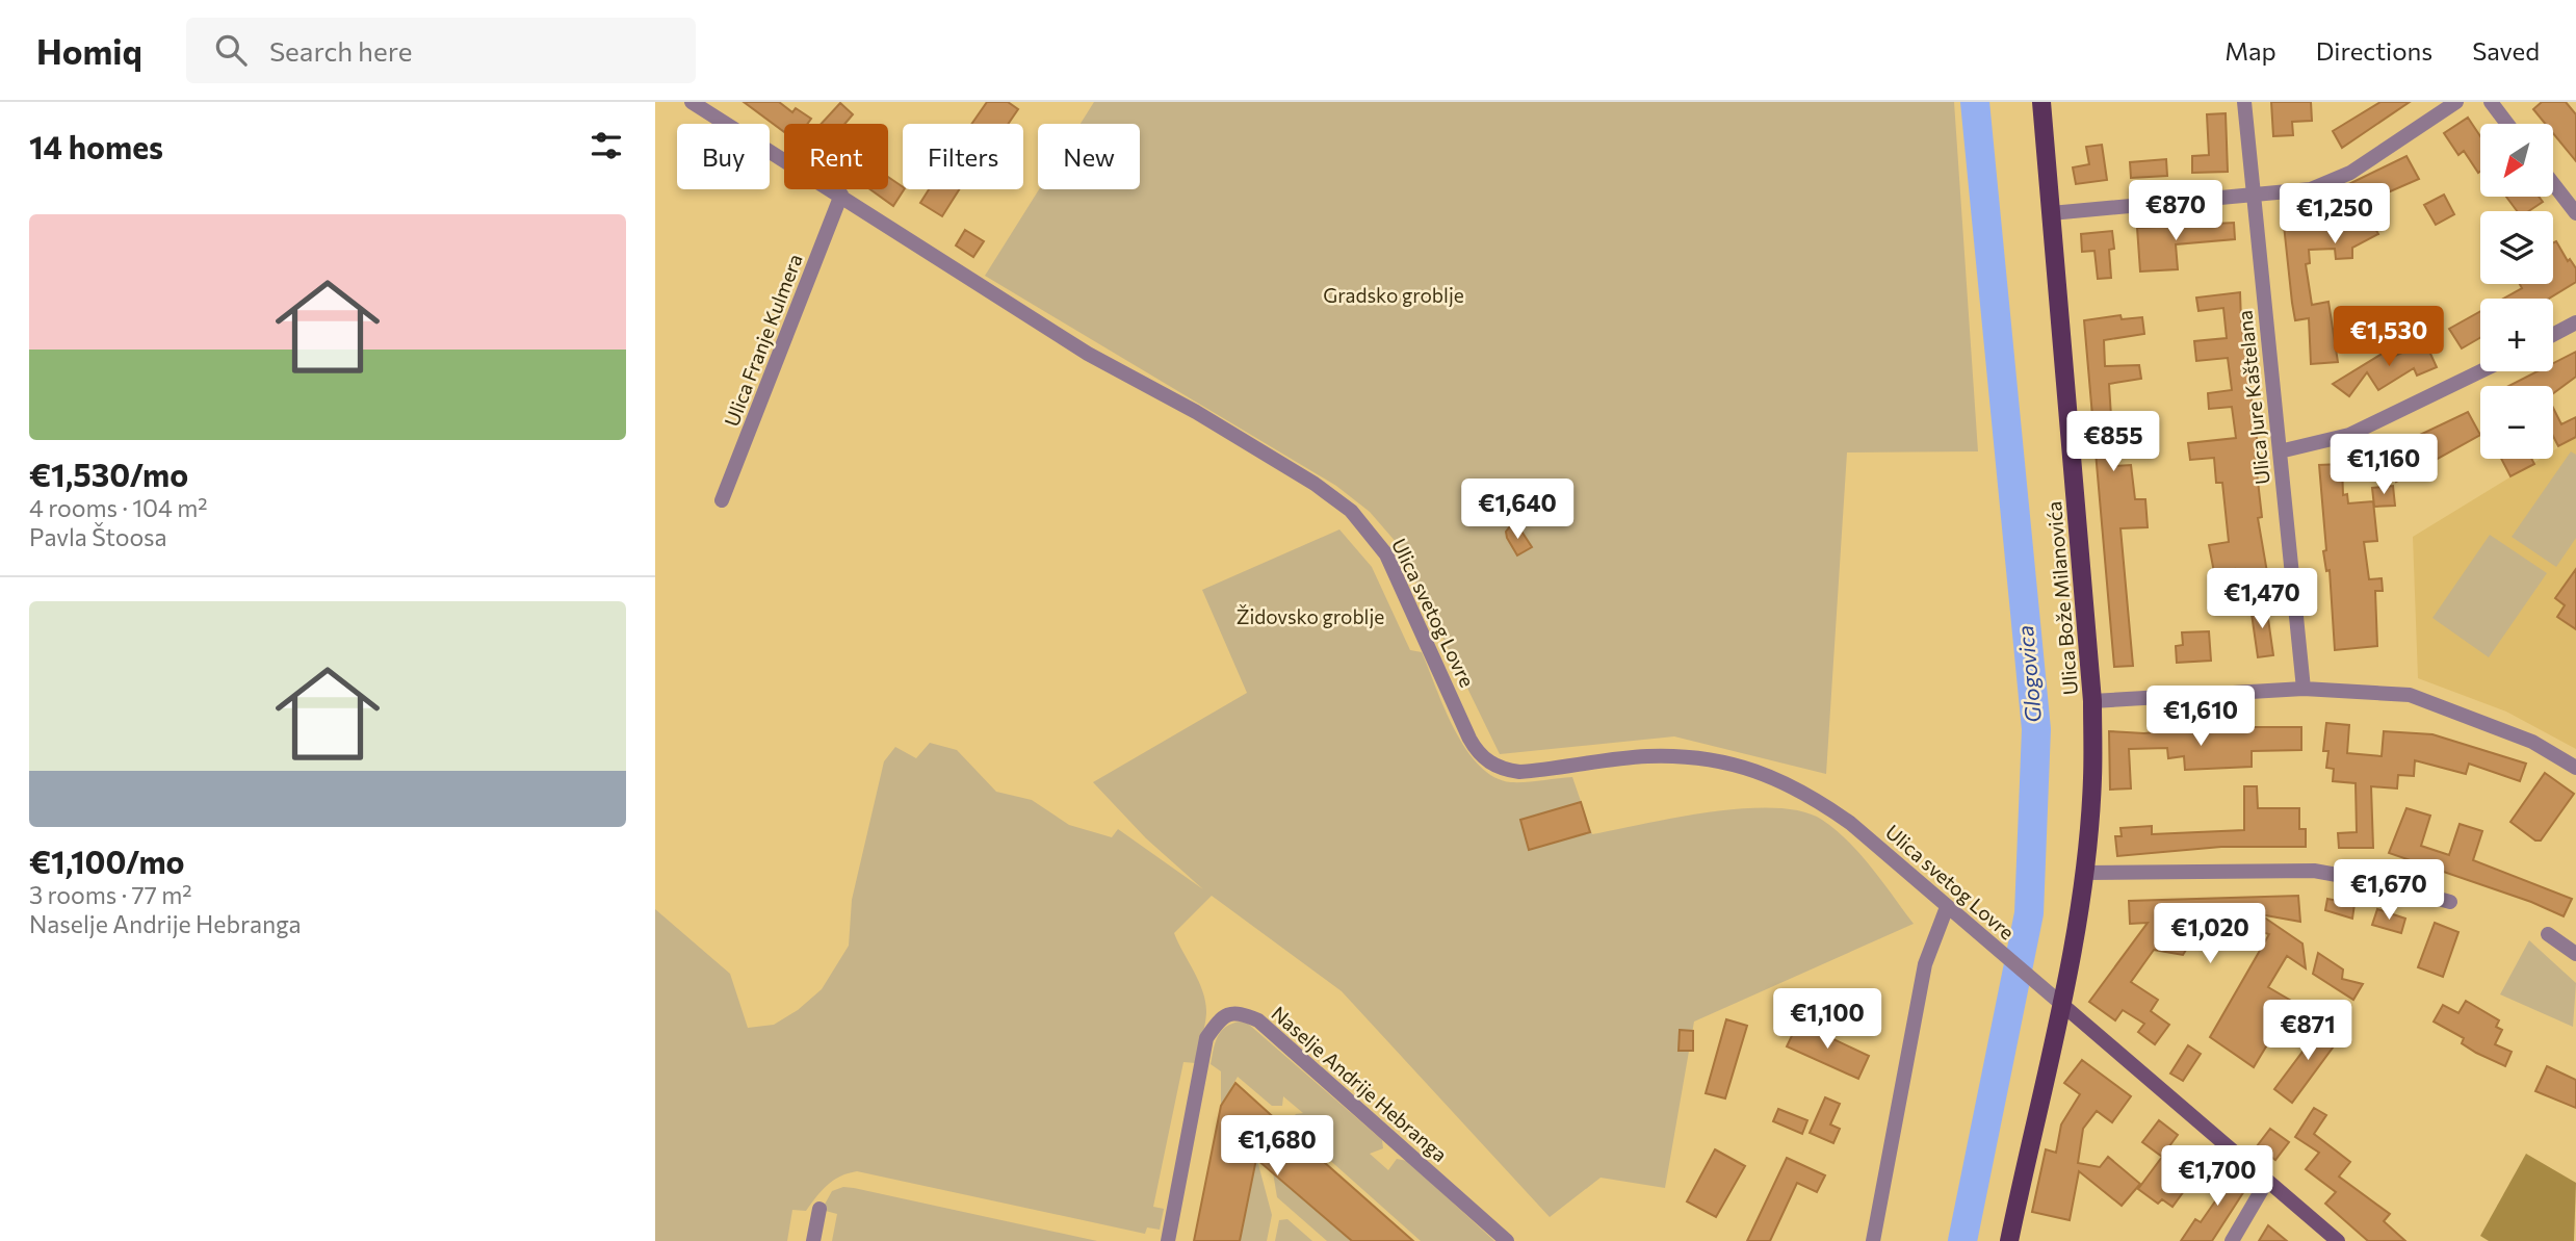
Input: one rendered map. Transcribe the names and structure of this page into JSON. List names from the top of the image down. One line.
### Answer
{"streets":{"main road":["Ulica Bože Milanovića"],"street":["Ulica Franje Kulmera","Ulica Jure Kaštelana","Ulica svetog Lovre","Naselje Andrije Hebranga"]},"crossings":[["Ulica Franje Kulmera","Ulica svetog Lovre"],["Ulica Bože Milanovića","Ulica svetog Lovre"]],"water":["Glogovica"],"parks":["Gradsko groblje","Židovsko groblje"],"north":"bottom left","page":{"header":"Homiq","search":"Search here","nav":["Map","Directions","Saved"],"heading":"14 homes","map_buttons":["+","−"],"chip":["Buy","Rent","Filters","New"],"price":["€870","€1,250","€1,530","€855","€1,160","€1,640","€1,470","€1,610","€1,670","€1,020","€1,100","€871","€1,680","€1,700"],"list":[{"name":"€1,530/mo","note":"4 rooms · 104 m² · Pavla Štoosa"},{"name":"€1,100/mo","note":"3 rooms · 77 m² · Naselje Andrije Hebranga"}]}}
